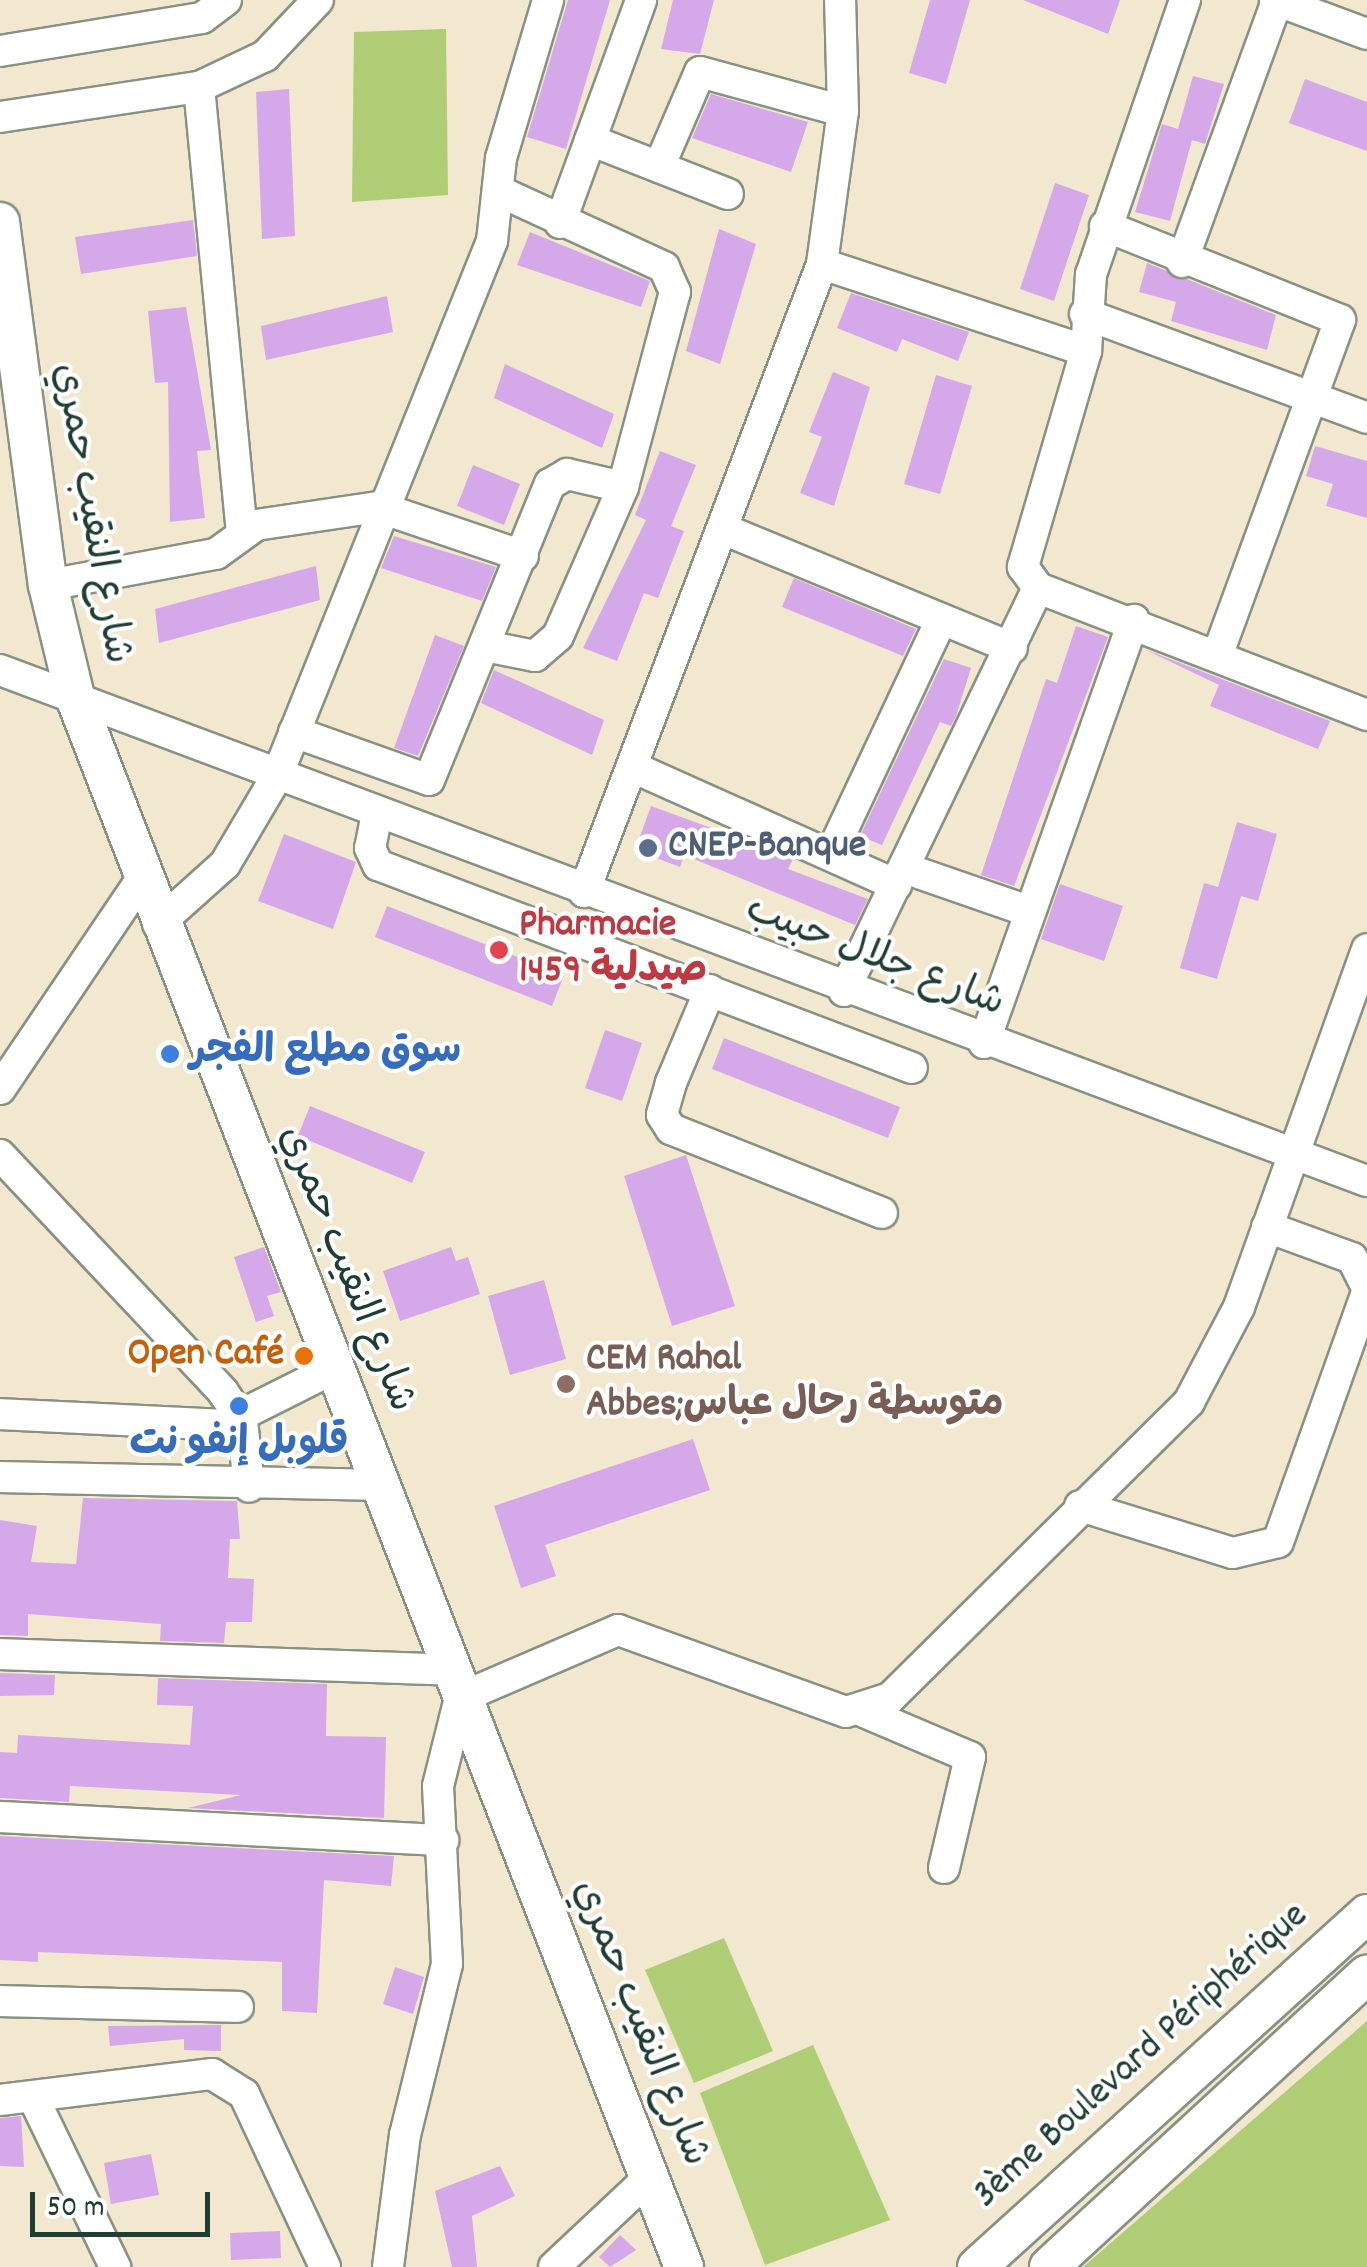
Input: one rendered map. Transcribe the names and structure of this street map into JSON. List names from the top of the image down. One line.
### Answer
{"streets":{"main road":["شارع النقيب حمري","3ème Boulevard Périphérique"],"street":["شارع جلال حبيب"]},"crossings":[["شارع النقيب حمري","شارع جلال حبيب"]],"places":["CNEP-Banque","Pharmacie 1459 صيدلية","سوق مطلع الفجر","Open Café","CEM Rahal Abbes;متوسطة رحال عباس","قلوبل إنفو نت"],"scale_bar":"50 m"}
